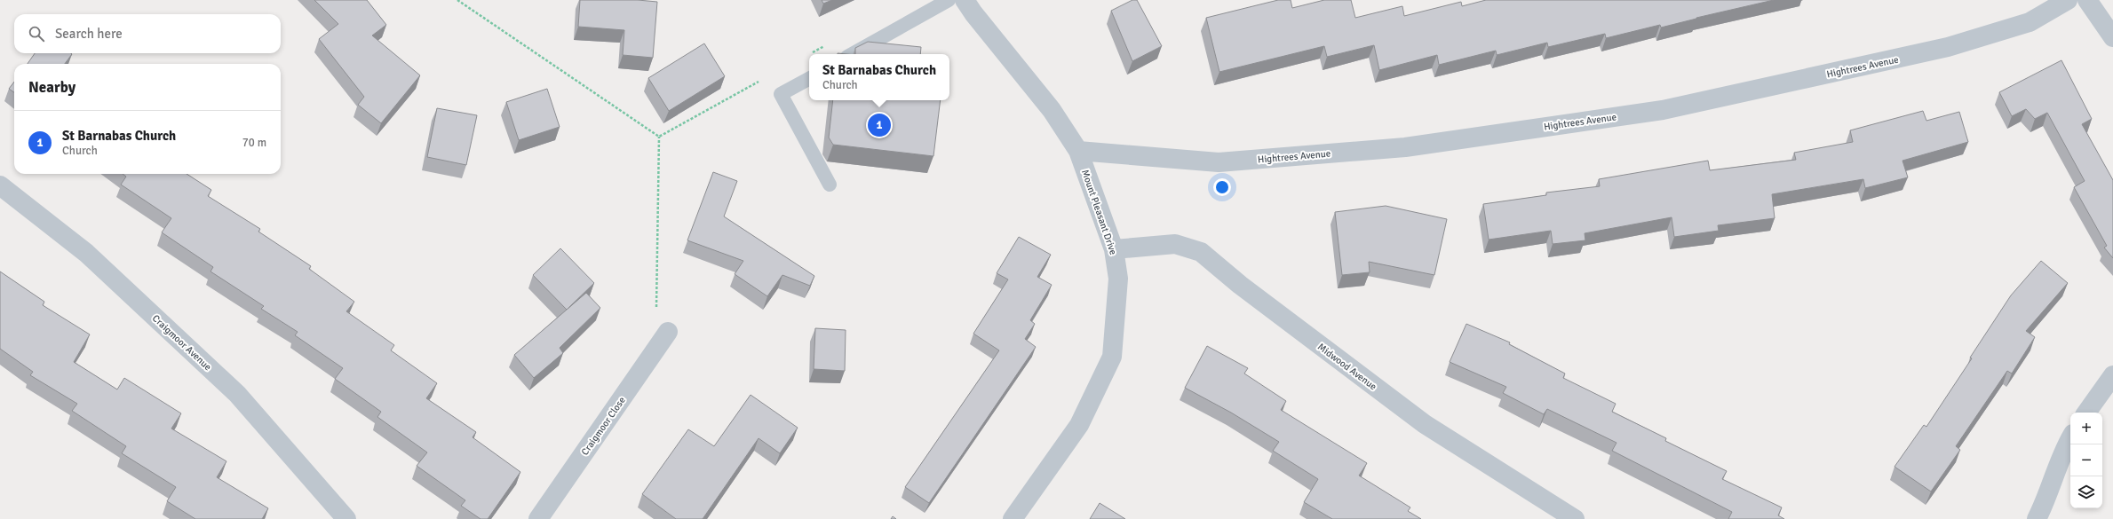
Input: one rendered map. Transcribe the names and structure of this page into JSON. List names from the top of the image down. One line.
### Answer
{"streets":{"street":["Hightrees Avenue","Mount Pleasant Drive","Craigmoor Avenue","Midwood Avenue","Craigmoor Close"]},"crossings":[["Hightrees Avenue","Mount Pleasant Drive"],["Mount Pleasant Drive","Midwood Avenue"]],"page":{"search":"Search here","popup":["St Barnabas Church","Church"],"heading":"Nearby","list":[{"mark":"1","name":"St Barnabas Church","note":"Church","value":"70 m"}],"pins":"1","map_buttons":["+","−"]}}
